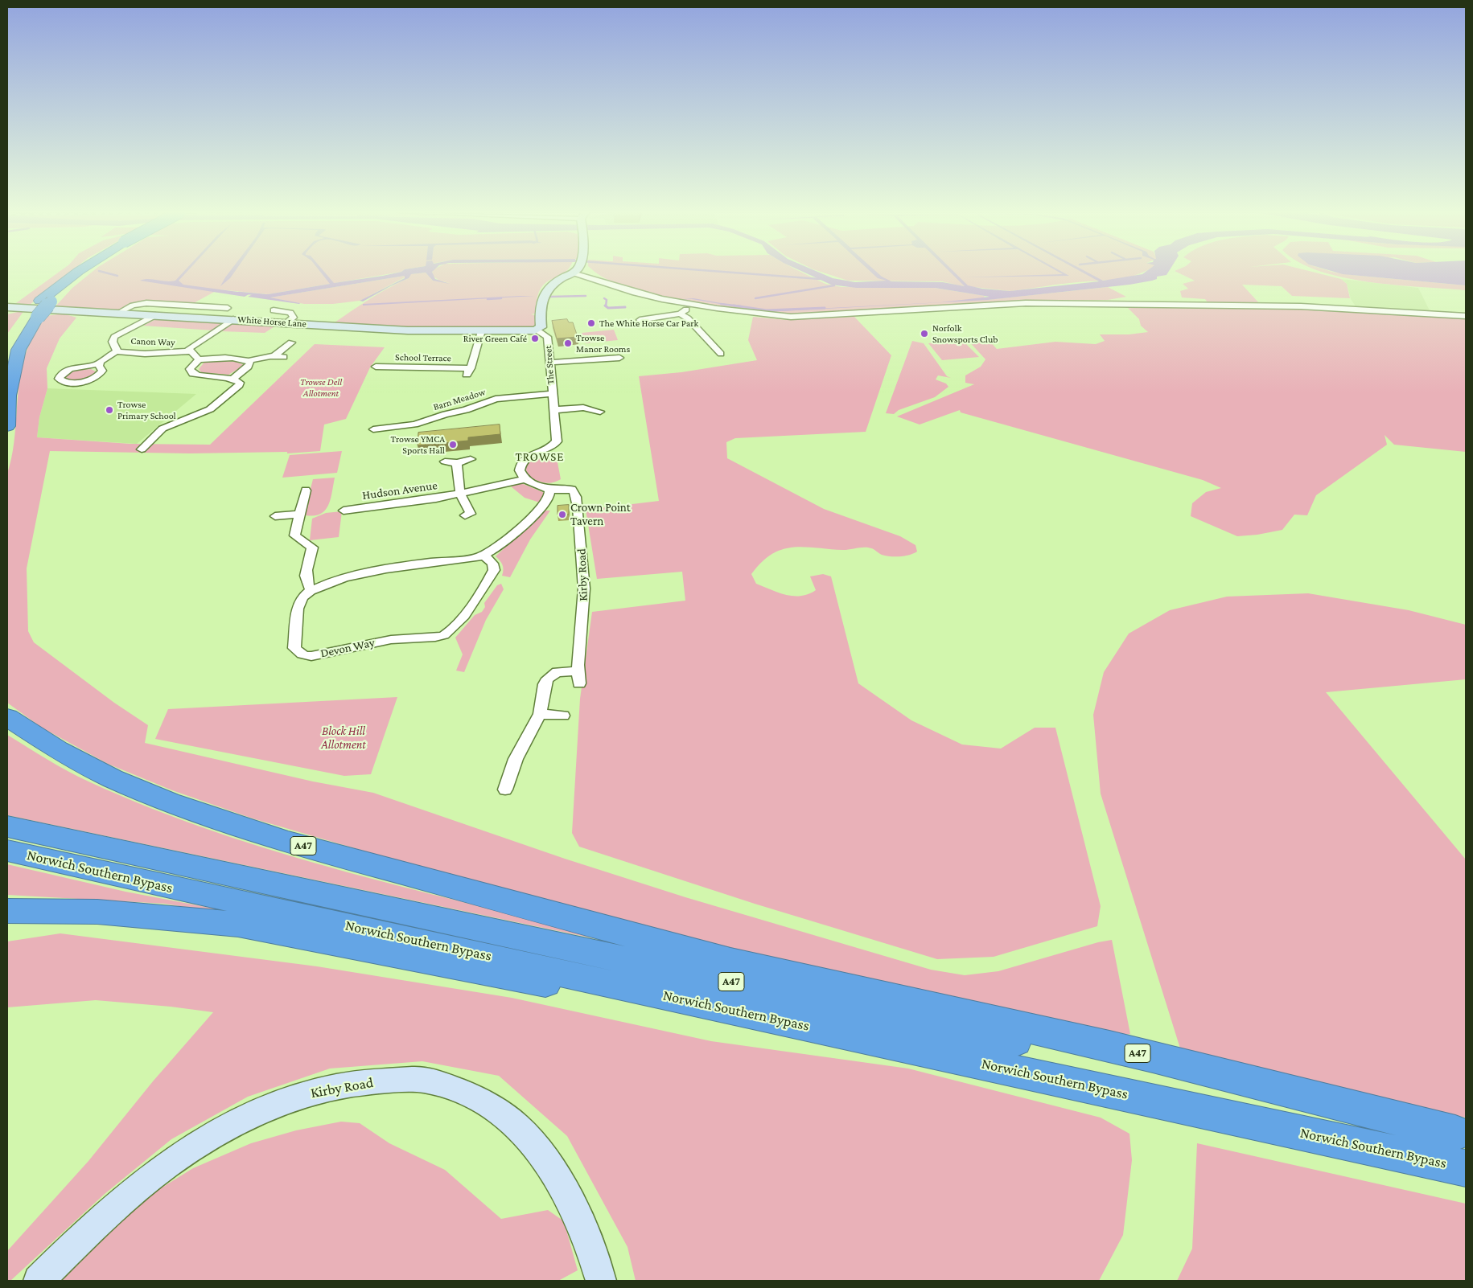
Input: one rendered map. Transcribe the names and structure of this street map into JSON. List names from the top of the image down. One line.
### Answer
{"streets":{"highway":["A47","Norwich Southern Bypass"],"street":["White Horse Lane","Canon Way","School Terrace","The Street","Barn Meadow","Hudson Avenue","Kirby Road","Devon Way"]},"crossings":[["White Horse Lane","School Terrace"],["White Horse Lane","The Street"],["The Street","Barn Meadow"],["The Street","Hudson Avenue"],["A47","Norwich Southern Bypass"]],"districts":["TROWSE"],"parks":["Trowse Dell Allotment","Block Hill Allotment"],"places":["The White Horse Car Park","Norfolk Snowsports Club","River Green Café","Trowse Manor Rooms","Trowse Primary School","Trowse YMCA Sports Hall","Crown Point Tavern"]}
